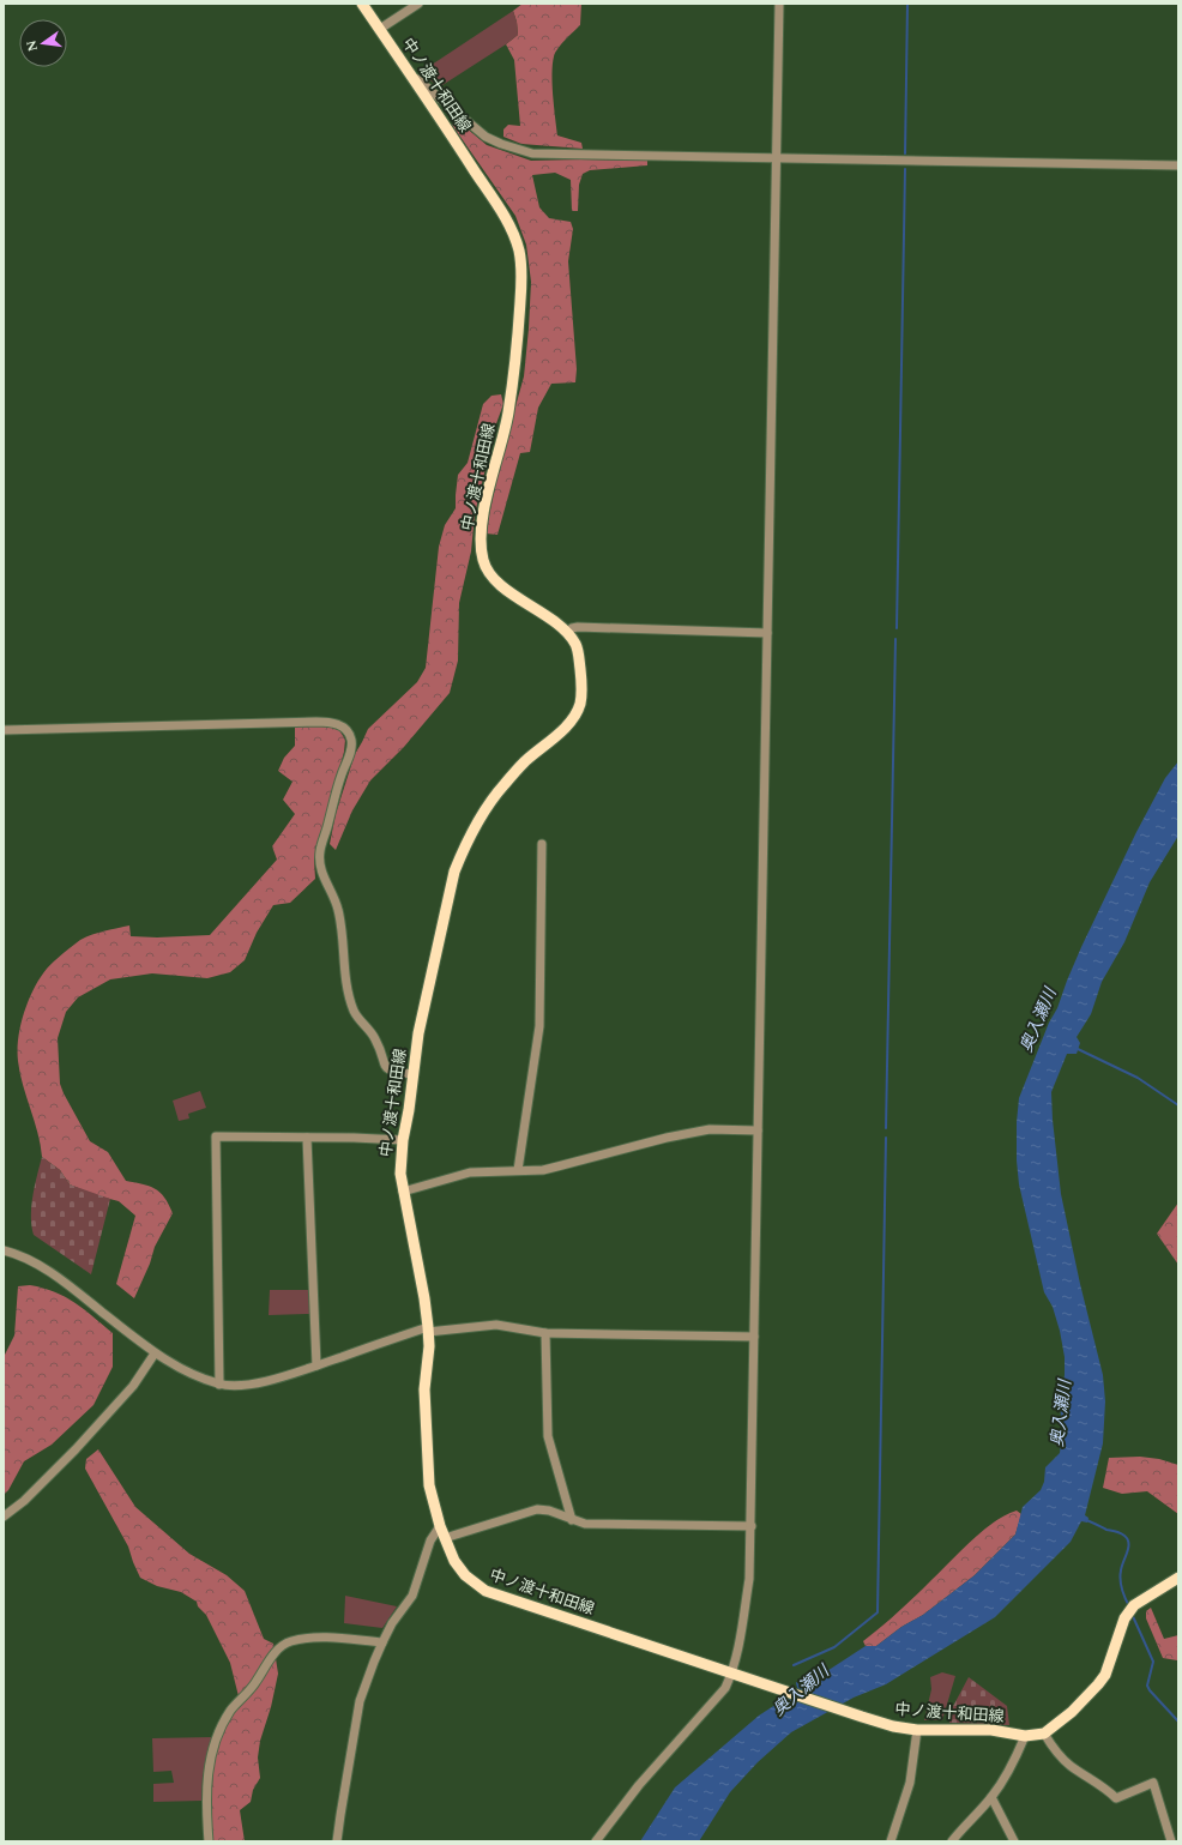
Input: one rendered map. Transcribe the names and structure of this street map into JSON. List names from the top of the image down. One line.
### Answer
{"streets":{"main road":["中ノ渡十和田線"]},"water":["奥入瀬川"],"north":"left"}
